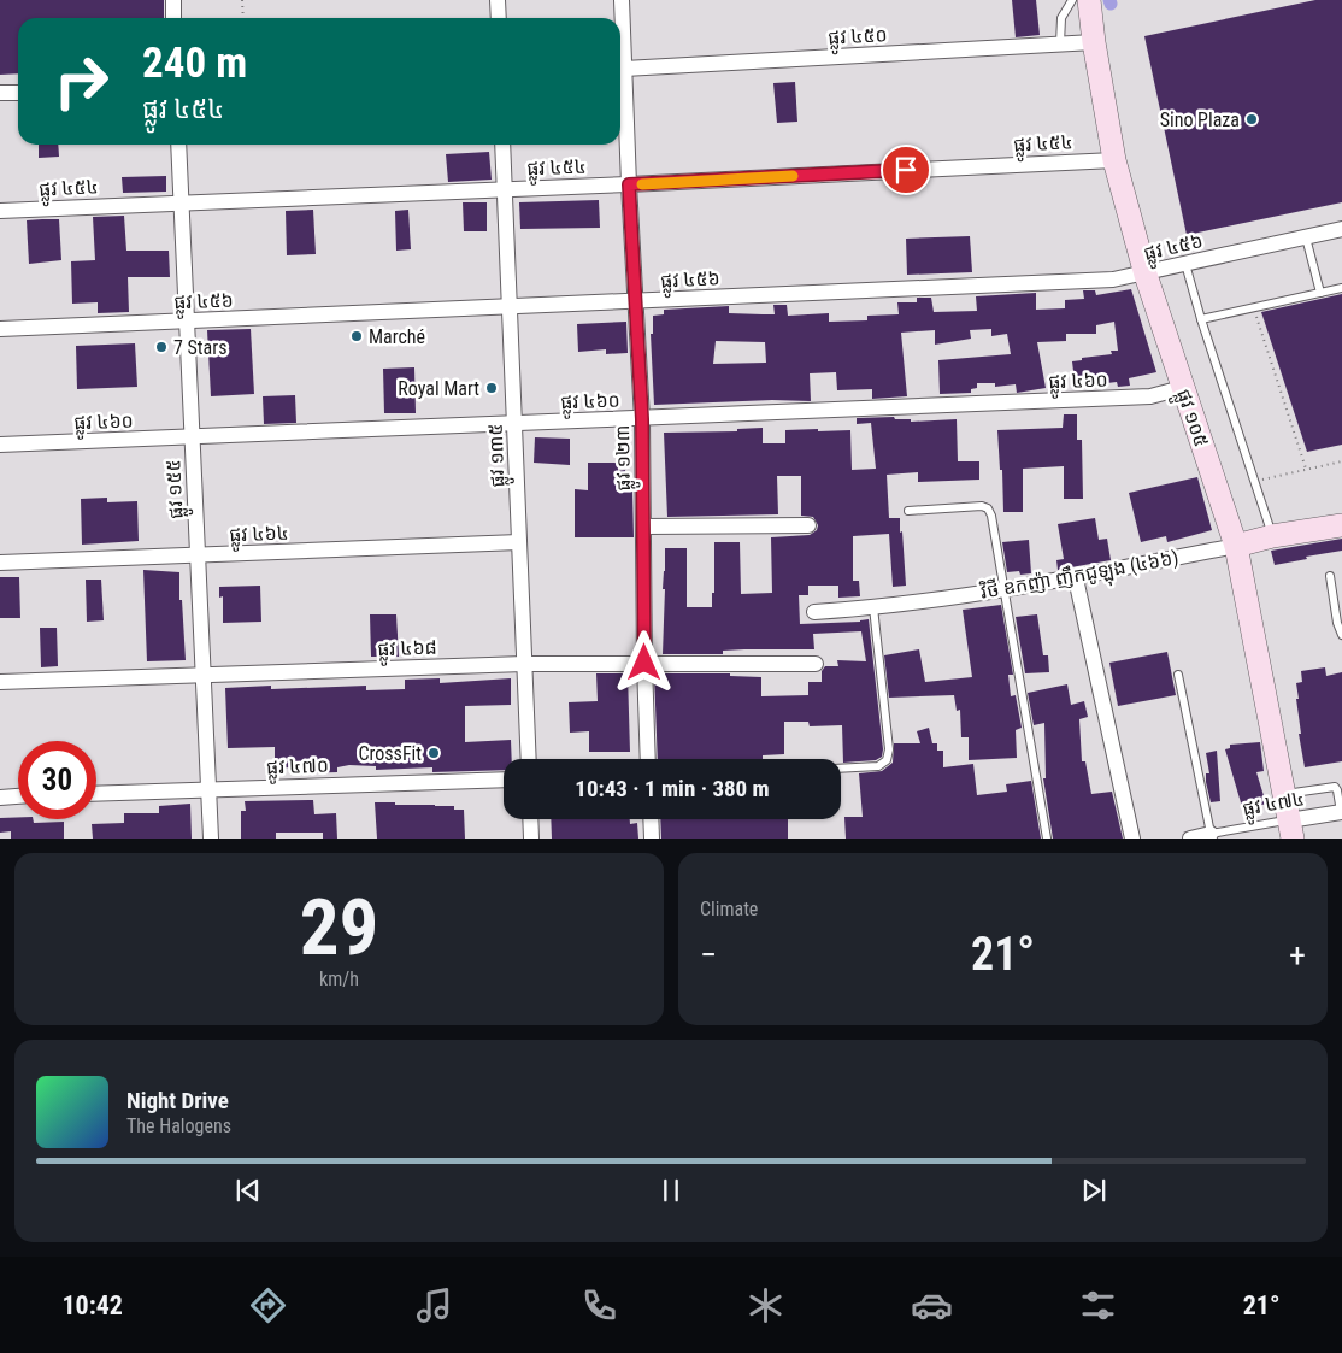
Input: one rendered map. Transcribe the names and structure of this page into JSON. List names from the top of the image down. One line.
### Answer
{"streets":{"street":["ផ្លូវ ៤៥០","ផ្លូវ ៤៥៤","ផ្លូវ ៤៥៦","ផ្លូវ ៤៦០","ផ្លូវ ១០៥","ផ្លូវ ១៣៥","ផ្លូវ ១២៣","ផ្លូវ ១៥៥","ផ្លូវ ៤៦៤","វិថី ឧកញ៉ា ញឹកជូឡុង (៤៦៦)","ផ្លូវ ៤៦៨","ផ្លូវ ៤៧០","ផ្លូវ ៤៧៤"]},"crossings":[["ផ្លូវ ៤៥០","ផ្លូវ ១០៥"],["ផ្លូវ ៤៥០","ផ្លូវ ១២៣"],["ផ្លូវ ៤៥៤","ផ្លូវ ១០៥"],["ផ្លូវ ៤៥៤","ផ្លូវ ១៣៥"],["ផ្លូវ ៤៥៤","ផ្លូវ ១២៣"],["ផ្លូវ ៤៥៤","ផ្លូវ ១៥៥"],["ផ្លូវ ៤៥៦","ផ្លូវ ១០៥"],["ផ្លូវ ៤៥៦","ផ្លូវ ១៣៥"],["ផ្លូវ ៤៥៦","ផ្លូវ ១២៣"],["ផ្លូវ ៤៥៦","ផ្លូវ ១៥៥"],["ផ្លូវ ៤៦០","ផ្លូវ ១០៥"],["ផ្លូវ ៤៦០","ផ្លូវ ១៣៥"],["ផ្លូវ ៤៦០","ផ្លូវ ១២៣"],["ផ្លូវ ៤៦០","ផ្លូវ ១៥៥"],["ផ្លូវ ១០៥","វិថី ឧកញ៉ា ញឹកជូឡុង (៤៦៦)"],["ផ្លូវ ១០៥","ផ្លូវ ៤៧៤"],["ផ្លូវ ១៣៥","ផ្លូវ ៤៦៤"],["ផ្លូវ ១៣៥","ផ្លូវ ៤៦៨"],["ផ្លូវ ១២៣","ផ្លូវ ៤៦៨"],["ផ្លូវ ១៥៥","ផ្លូវ ៤៦៤"],["ផ្លូវ ១៥៥","ផ្លូវ ៤៦៨"],["ផ្លូវ ១៥៥","ផ្លូវ ៤៧០"]],"places":["Sino Plaza","Marché","7 Stars","Royal Mart","CrossFit"],"page":{"turn":["240 m","ផ្លូវ ៤៥៤"],"limit":"30","trip":"10:43 · 1 min · 380 m","tile":[["29","km/h"],"Climate"],"heat":["−","21°","+"],"song":["Night Drive","The Halogens"],"tabs":["10:42","21°"]}}
